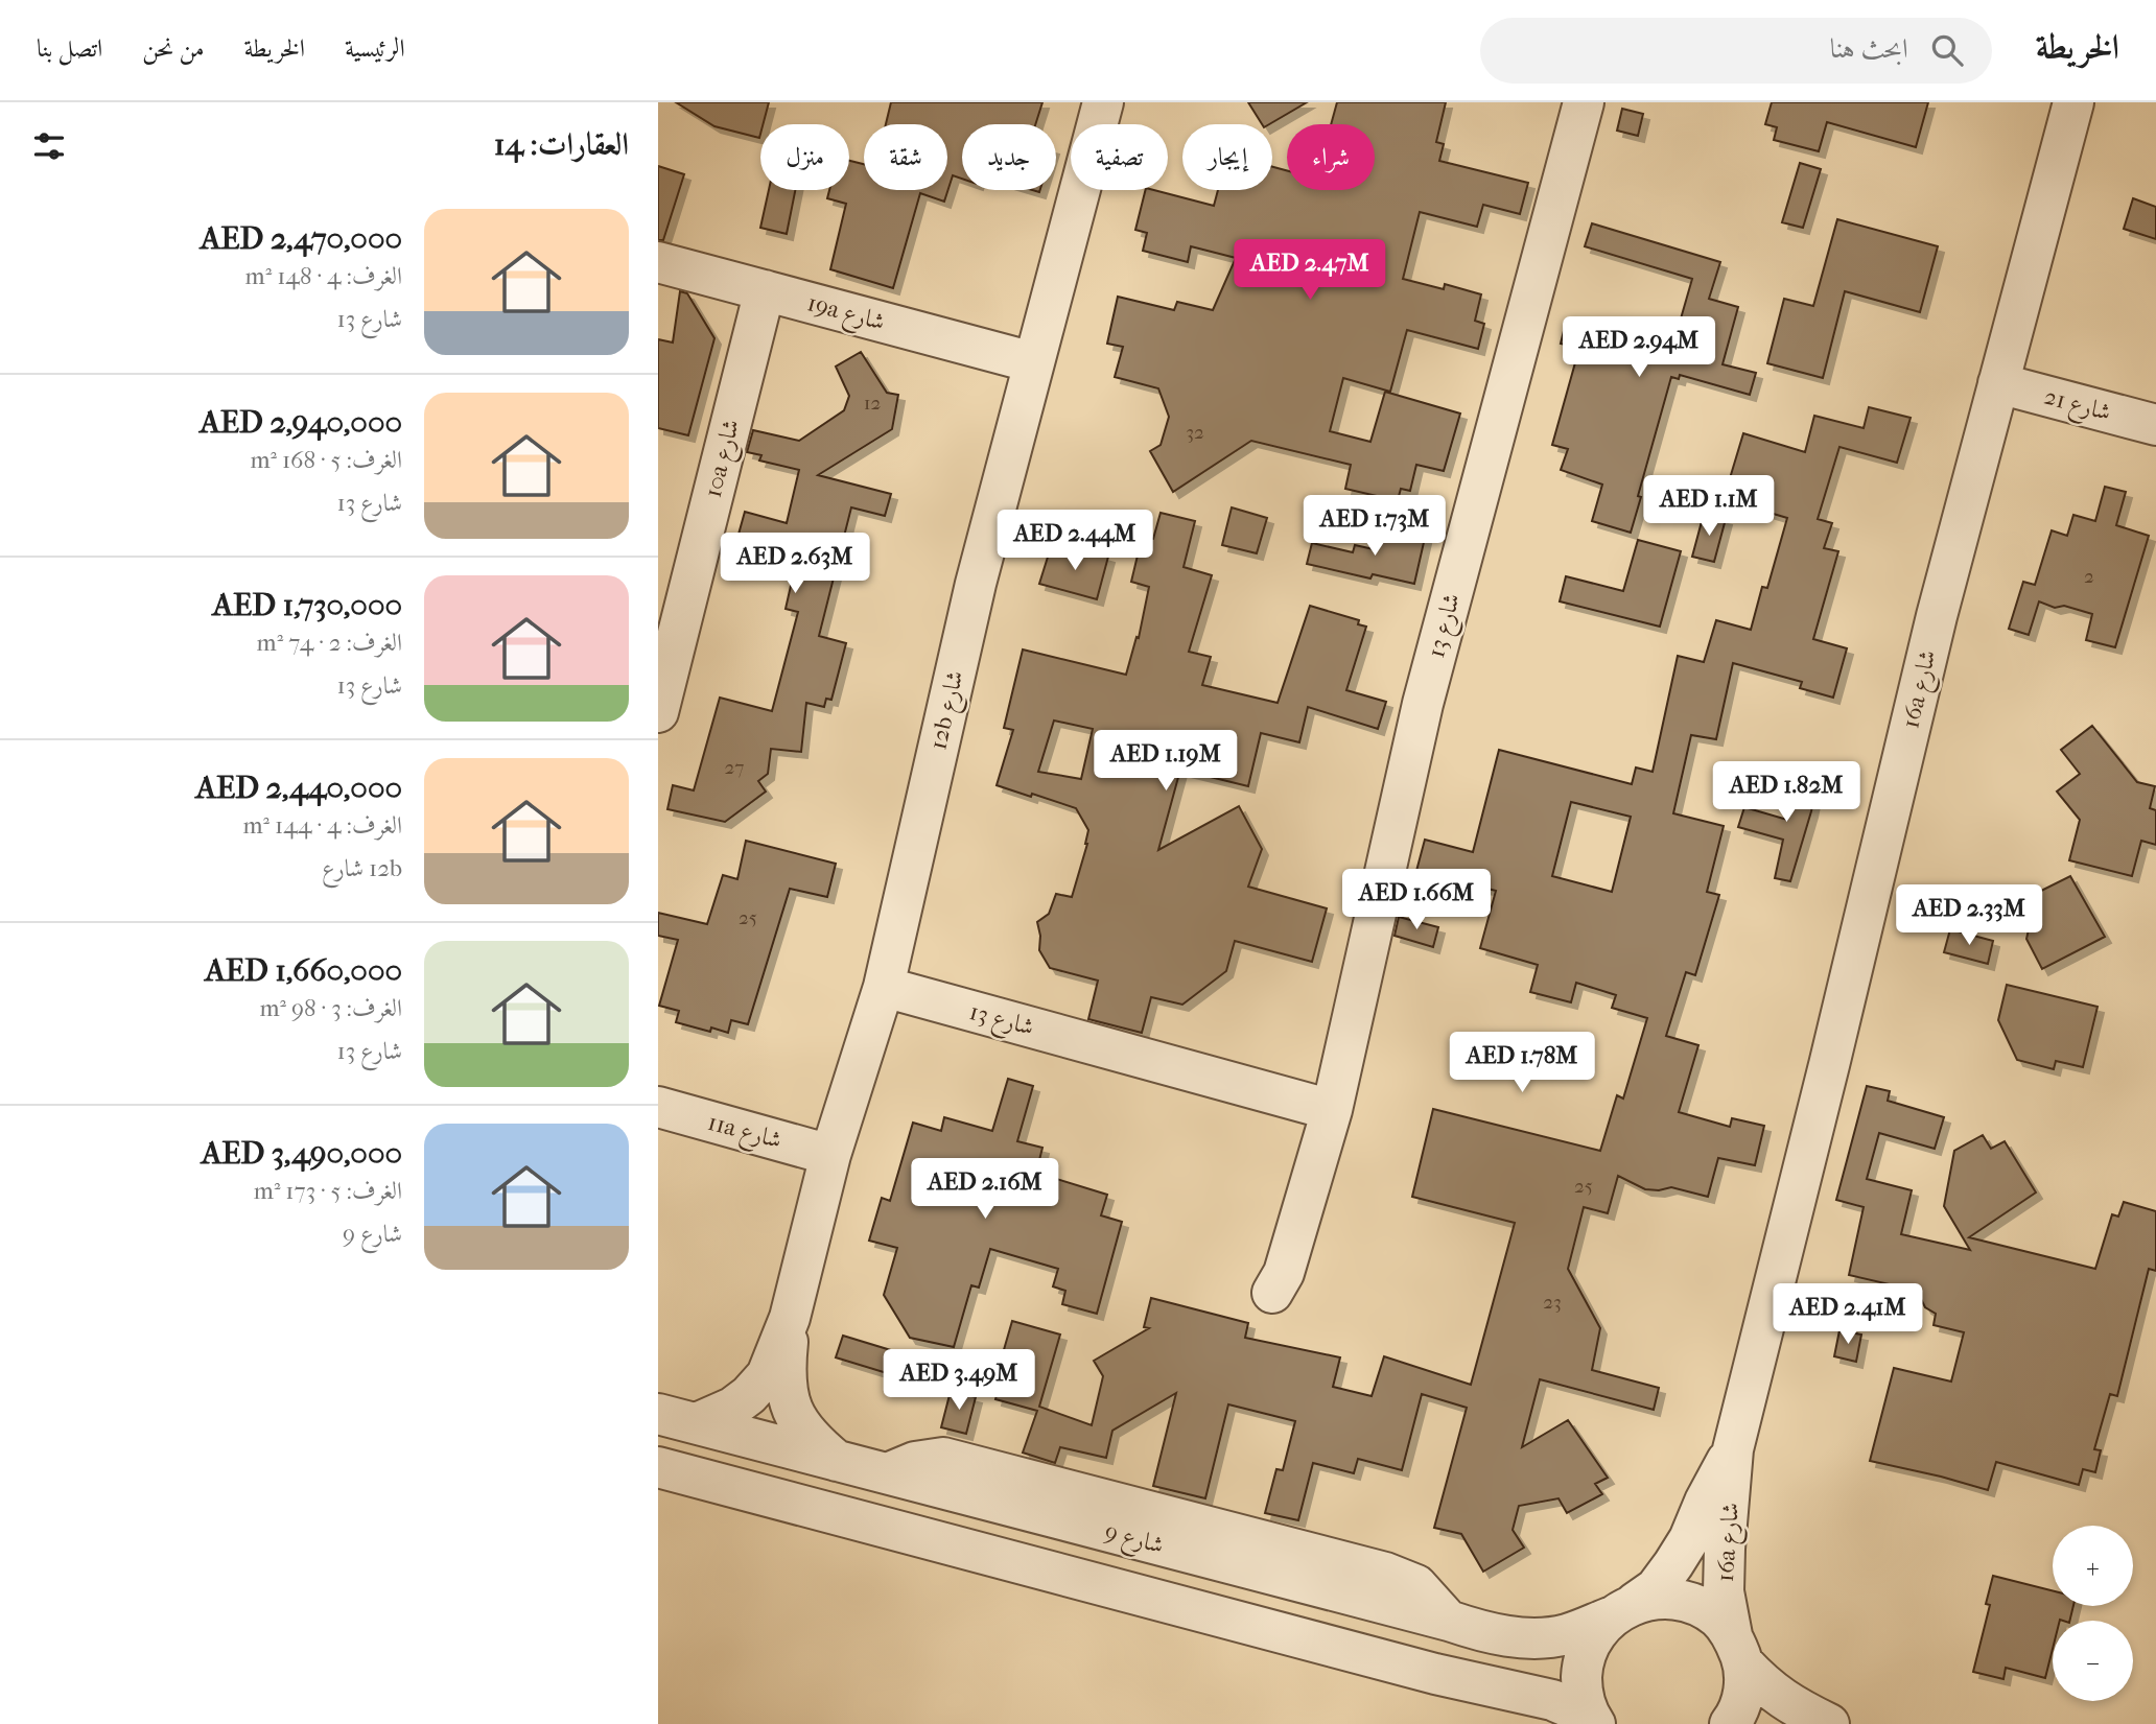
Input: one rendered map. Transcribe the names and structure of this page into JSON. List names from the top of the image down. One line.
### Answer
{"streets":{"street":["19a شارع","شارع 21","10a شارع","شارع 13","16a شارع","12b شارع","11a شارع","شارع 9"]},"crossings":[["19a شارع","10a شارع"],["19a شارع","12b شارع"],["شارع 21","16a شارع"],["شارع 13","12b شارع"],["16a شارع","شارع 9"],["12b شارع","11a شارع"],["12b شارع","شارع 9"]],"house_numbers":["12","32","2","27","25","25","23"],"page":{"header":"الخريطة","search":"ابحث هنا","nav":["الرئيسية","الخريطة","من نحن","اتصل بنا"],"heading":"العقارات: 14","chip":["شراء","إيجار","تصفية","جديد","شقة","منزل"],"list":[{"name":"AED 2,470,000","note":"الغرف: 4 · 148 m² · شارع 13"},{"name":"AED 2,940,000","note":"الغرف: 5 · 168 m² · شارع 13"},{"name":"AED 1,730,000","note":"الغرف: 2 · 74 m² · شارع 13"},{"name":"AED 2,440,000","note":"الغرف: 4 · 144 m² · 12b شارع"},{"name":"AED 1,660,000","note":"الغرف: 3 · 98 m² · شارع 13"},{"name":"AED 3,490,000","note":"الغرف: 5 · 173 m² · شارع 9"}],"price":["AED 2.47M","AED 2.94M","AED 1.1M","AED 1.73M","AED 2.44M","AED 2.63M","AED 1.19M","AED 1.82M","AED 1.66M","AED 2.33M","AED 1.78M","AED 2.16M","AED 2.41M","AED 3.49M"],"map_buttons":["+","−"]}}
